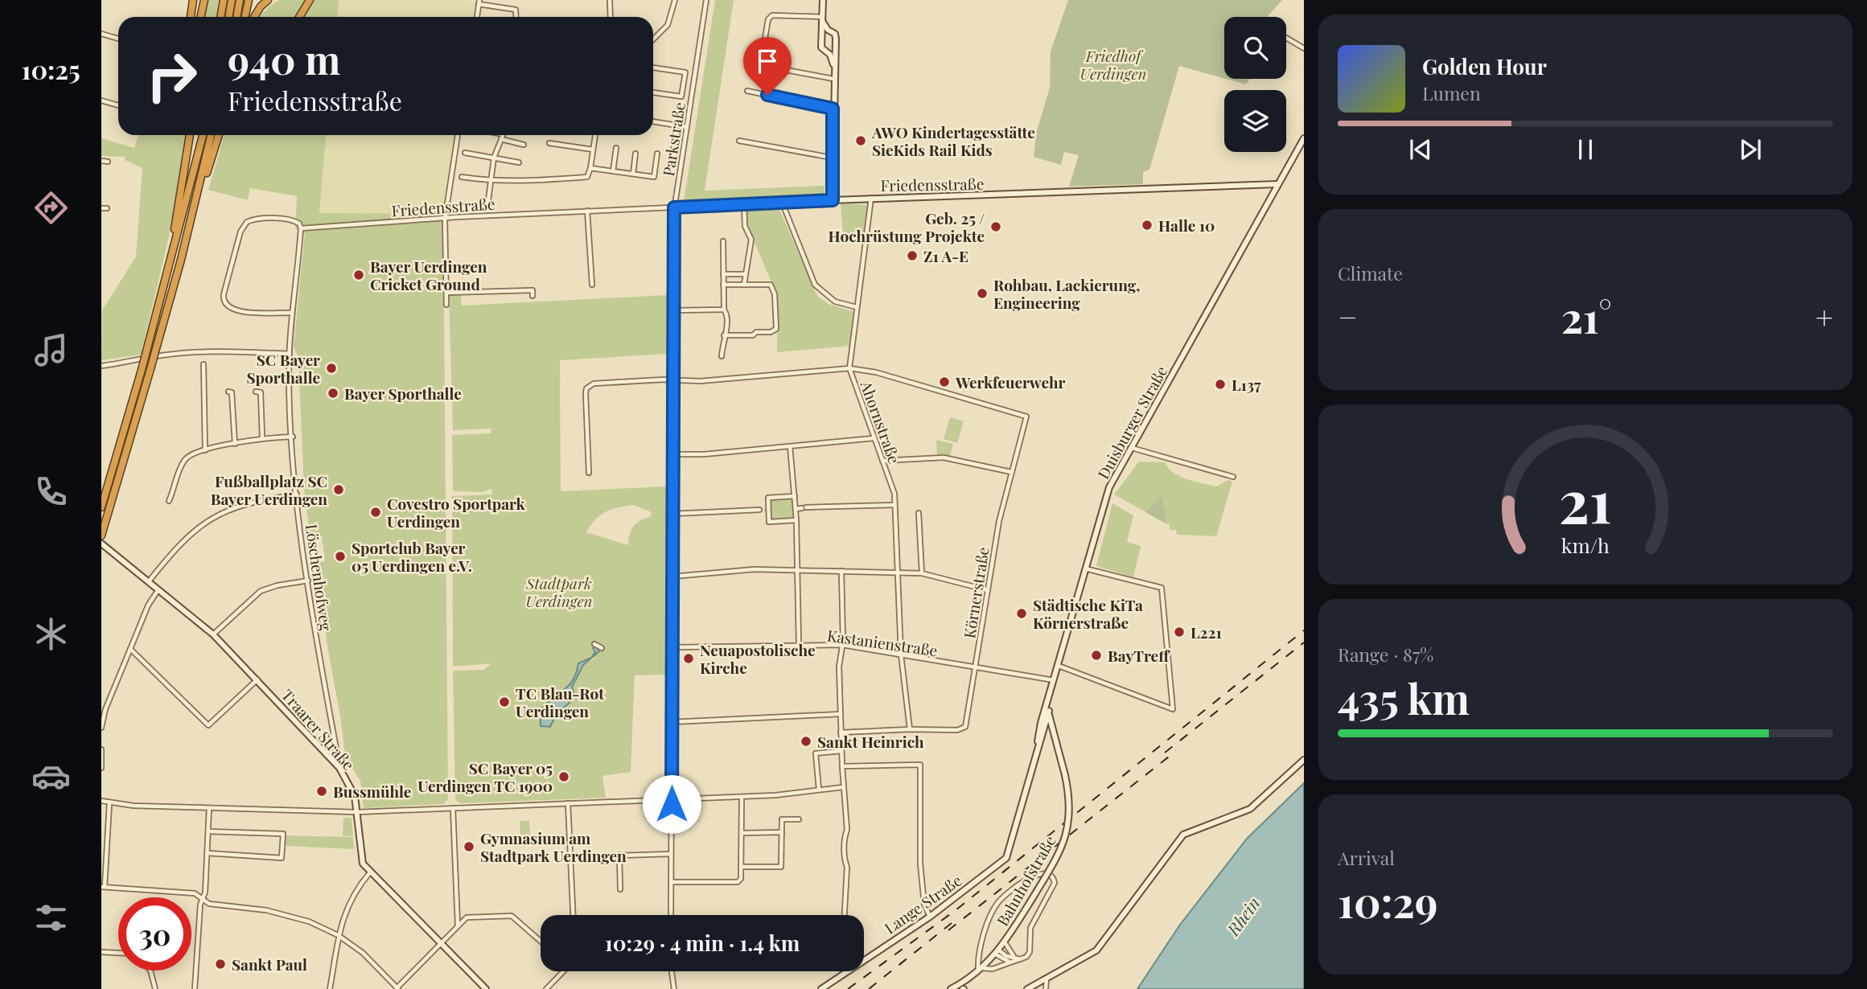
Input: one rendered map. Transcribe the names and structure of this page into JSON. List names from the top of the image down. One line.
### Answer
{"streets":{"main road":["Friedensstraße","Duisburger Straße","Traarer Straße","Bahnhofstraße","Lange Straße"],"street":["Parkstraße","Ahornstraße","Löschenhofweg","Körnerstraße","Kastanienstraße"]},"crossings":[["Parkstraße","Friedensstraße"],["Parkstraße","Kastanienstraße"],["Friedensstraße","Ahornstraße"],["Friedensstraße","Duisburger Straße"],["Friedensstraße","Löschenhofweg"],["Ahornstraße","Körnerstraße"],["Ahornstraße","Kastanienstraße"],["Duisburger Straße","Kastanienstraße"],["Duisburger Straße","Bahnhofstraße"],["Duisburger Straße","Lange Straße"],["Löschenhofweg","Traarer Straße"],["Körnerstraße","Kastanienstraße"]],"water":["Rhein"],"parks":["Friedhof Uerdingen","Stadtpark Uerdingen"],"places":["AWO Kindertagesstätte SieKids Rail Kids","Halle 10","Geb. 25 / Hochrüstung Projekte","Z1 A-E","Bayer Uerdingen Cricket Ground","Rohbau, Lackierung, Engineering","SC Bayer Sporthalle","Werkfeuerwehr","L137","Bayer Sporthalle","Fußballplatz SC Bayer Uerdingen","Covestro Sportpark Uerdingen","Sportclub Bayer 05 Uerdingen e.V.","Städtische KiTa Körnerstraße","L221","BayTreff","Neuapostolische Kirche","TC Blau-Rot Uerdingen","Sankt Heinrich","SC Bayer 05 Uerdingen TC 1900","Bussmühle","Gymnasium am Stadtpark Uerdingen","Sankt Paul"],"page":{"tabs":"10:25","turn":["940 m","Friedensstraße"],"song":["Golden Hour","Lumen"],"tile":["Climate",["Range · 87%","435 km"],["Arrival","10:29"]],"heat":["−","21°","+"],"limit":"30","trip":"10:29 · 4 min · 1.4 km","gauge":["21","km/h"]}}
